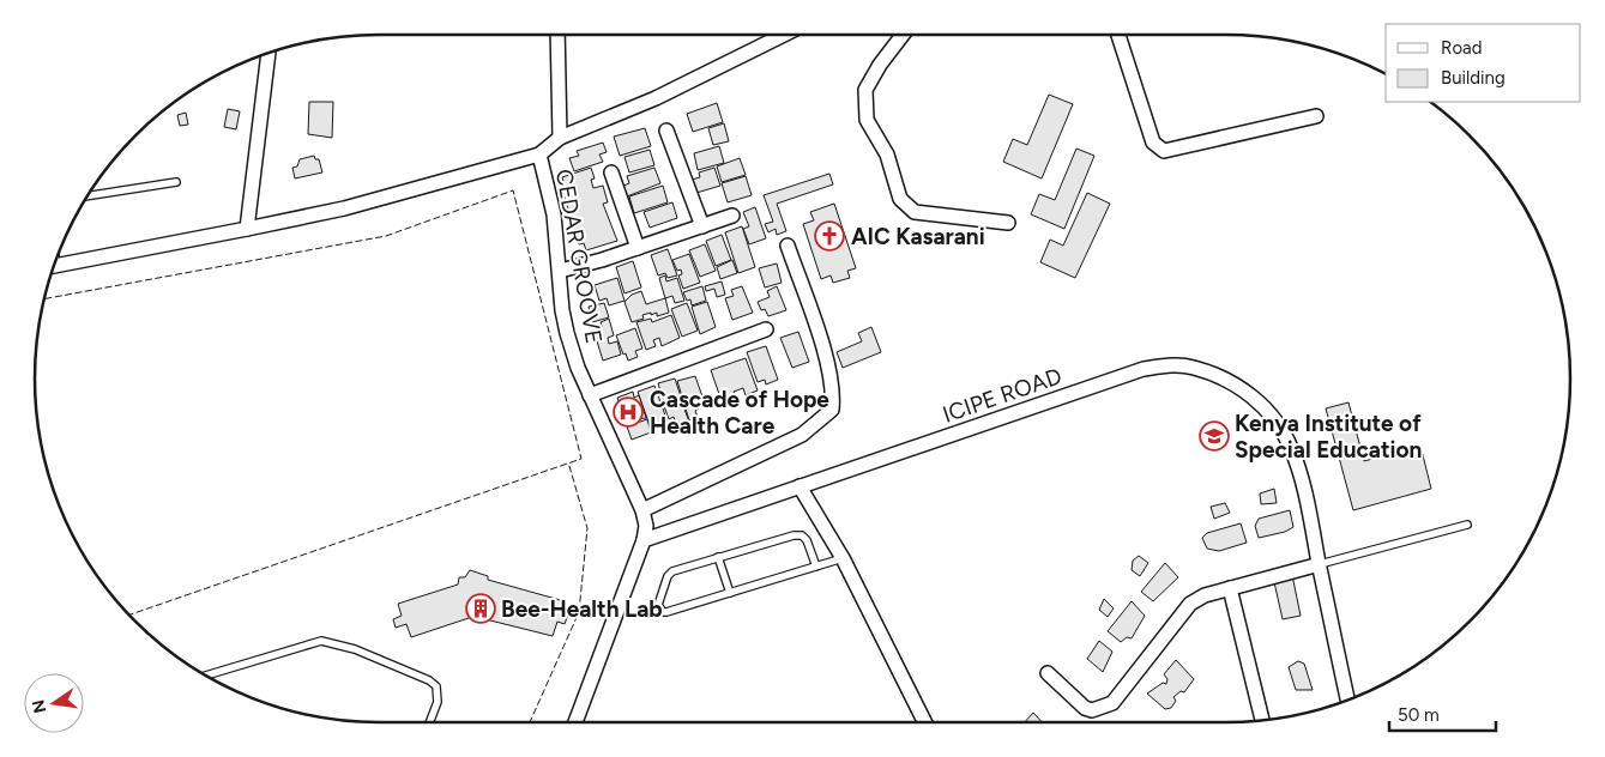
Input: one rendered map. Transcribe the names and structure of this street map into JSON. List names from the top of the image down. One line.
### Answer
{"streets":{"street":["CEDAR GROOVE","ICIPE ROAD"]},"crossings":[["CEDAR GROOVE","ICIPE ROAD"]],"places":{"church":["AIC Kasarani"],"hospital":["Cascade of Hope Health Care"],"school or university":["Kenya Institute of Special Education"],"building":["Bee-Health Lab"]},"legend":["Road","Building"],"scale_bar":"50 m","north":"left"}
